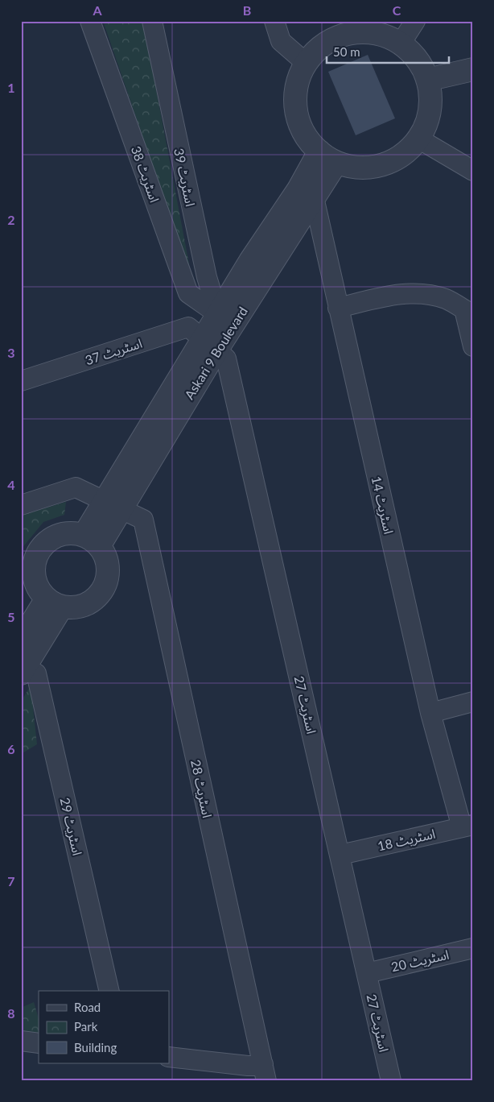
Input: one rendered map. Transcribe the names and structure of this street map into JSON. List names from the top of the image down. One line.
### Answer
{"streets":{"street":["اسٹریٹ 38","اسٹریٹ 39","اسٹریٹ 37","Askari 9 Boulevard","اسٹریٹ 14","اسٹریٹ 27","اسٹریٹ 28","اسٹریٹ 29","اسٹریٹ 18","اسٹریٹ 20"]},"crossings":[["اسٹریٹ 38","اسٹریٹ 39"],["اسٹریٹ 38","Askari 9 Boulevard"],["اسٹریٹ 39","Askari 9 Boulevard"],["اسٹریٹ 37","Askari 9 Boulevard"],["اسٹریٹ 37","اسٹریٹ 27"],["Askari 9 Boulevard","اسٹریٹ 14"],["Askari 9 Boulevard","اسٹریٹ 27"],["Askari 9 Boulevard","اسٹریٹ 28"],["اسٹریٹ 14","اسٹریٹ 18"],["اسٹریٹ 27","اسٹریٹ 18"],["اسٹریٹ 27","اسٹریٹ 20"]],"legend":["Road","Park","Building"],"scale_bar":"50 m","grid":{"columns":["A","B","C"],"rows":["1","2","3","4","5","6","7","8"]}}
